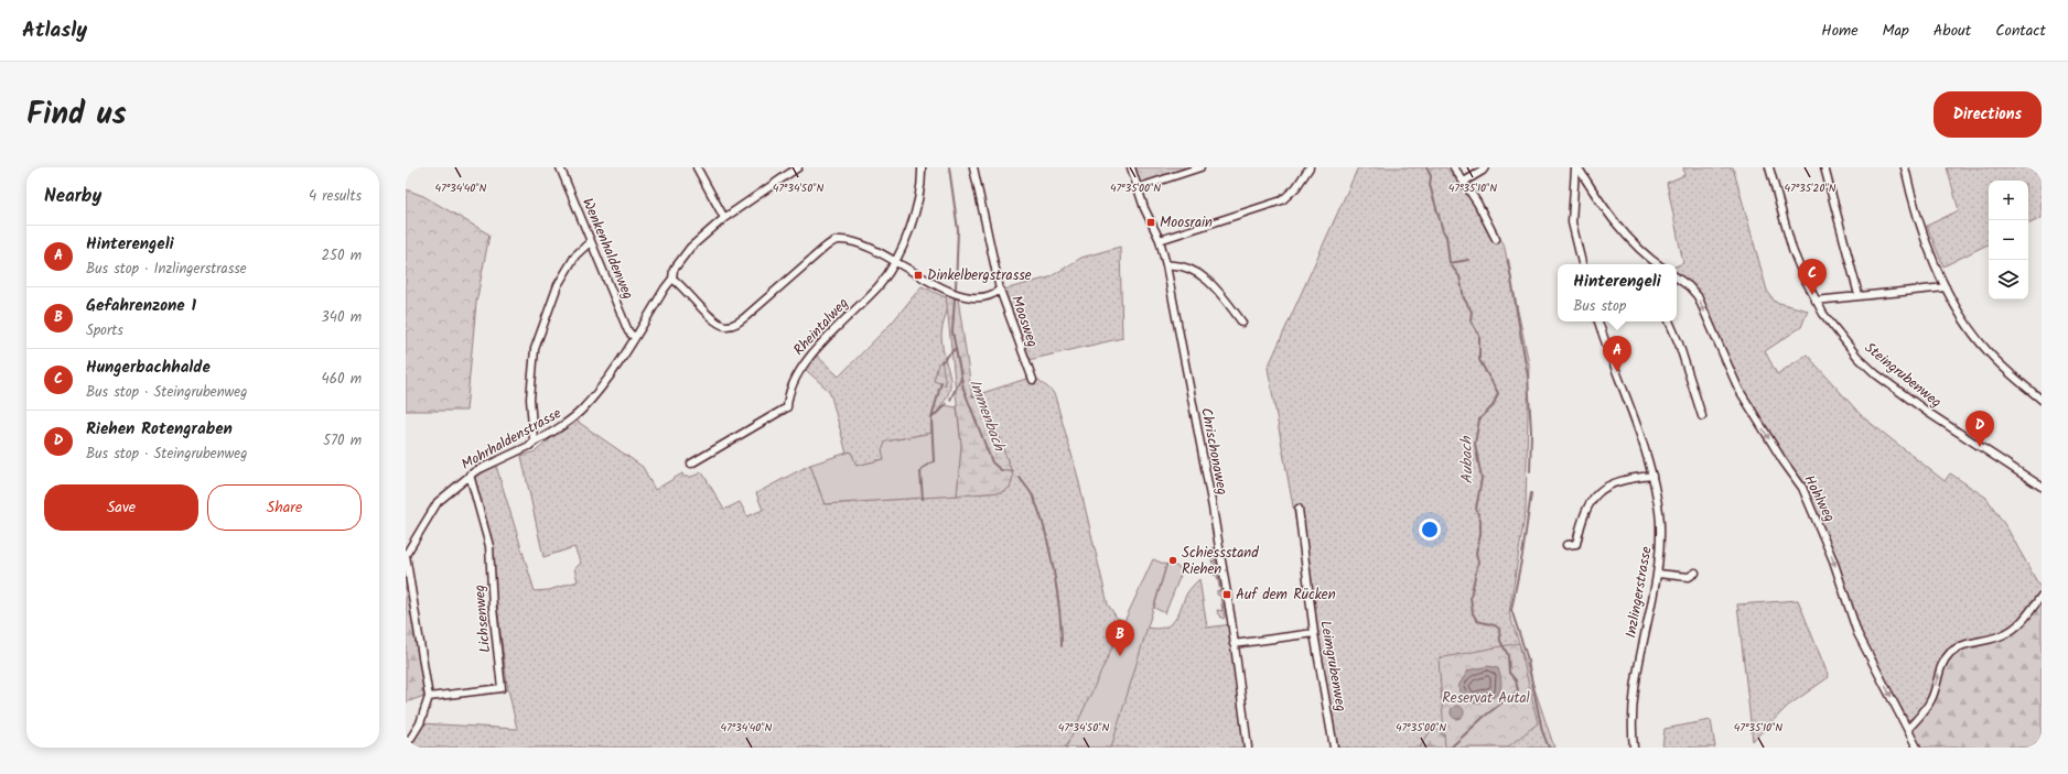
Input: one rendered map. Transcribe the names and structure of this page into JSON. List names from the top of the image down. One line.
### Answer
{"streets":{"street":["Wenkenhaldenweg","Moosweg","Rheintalweg","Steingrubenweg","Mohrhaldenstrasse","Chrischonaweg","Hohlweg","Inzlingerstrasse","Lichsenweg","Leimgrubenweg"]},"crossings":[["Wenkenhaldenweg","Mohrhaldenstrasse"],["Mohrhaldenstrasse","Lichsenweg"]],"one_way":["Hohlweg"],"water":["Immenbach","Aubach"],"parks":["Reservat Autal"],"places":{"transit":["Moosrain","Dinkelbergstrasse","Auf dem Rücken"],"other":["Schiessstand Riehen"]},"page":{"header":"Atlasly","nav":["Home","Map","About","Contact"],"title":"Find us","buttons":["Directions",["Save","Share"]],"heading":["Nearby","4 results"],"map_buttons":["+","−"],"list":[{"mark":"A","name":"Hinterengeli","note":"Bus stop · Inzlingerstrasse","value":"250 m"},{"mark":"B","name":"Gefahrenzone 1","note":"Sports","value":"340 m"},{"mark":"C","name":"Hungerbachhalde","note":"Bus stop · Steingrubenweg","value":"460 m"},{"mark":"D","name":"Riehen Rotengraben","note":"Bus stop · Steingrubenweg","value":"570 m"}],"pins":["C","A","D","B"],"popup":["Hinterengeli","Bus stop"]},"coordinates":["47°34'40\"N","47°34'50\"N","47°35'00\"N","47°35'10\"N","47°35'20\"N"]}
